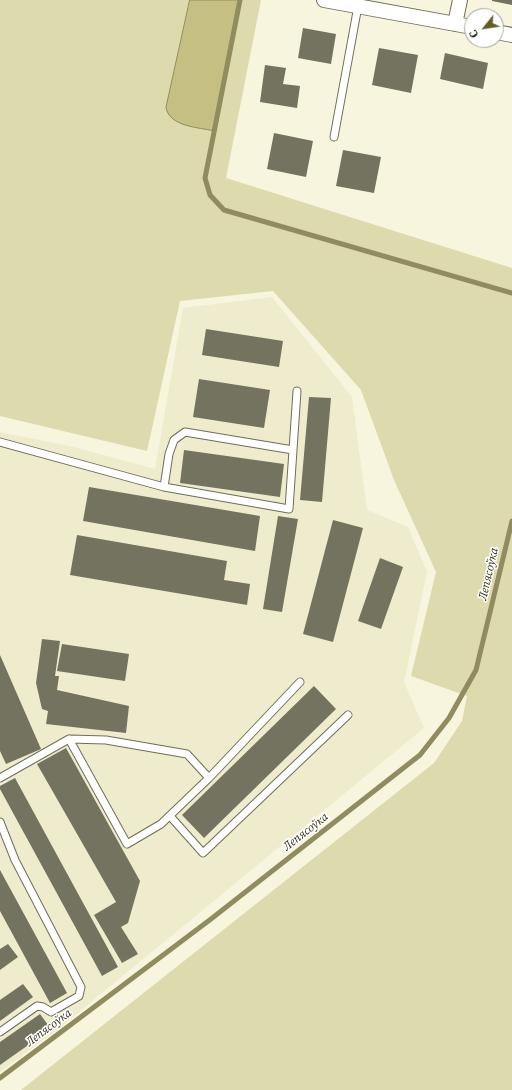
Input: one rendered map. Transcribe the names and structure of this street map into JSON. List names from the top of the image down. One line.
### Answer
{"water":["Лепясоўка"],"north":"bottom left"}
